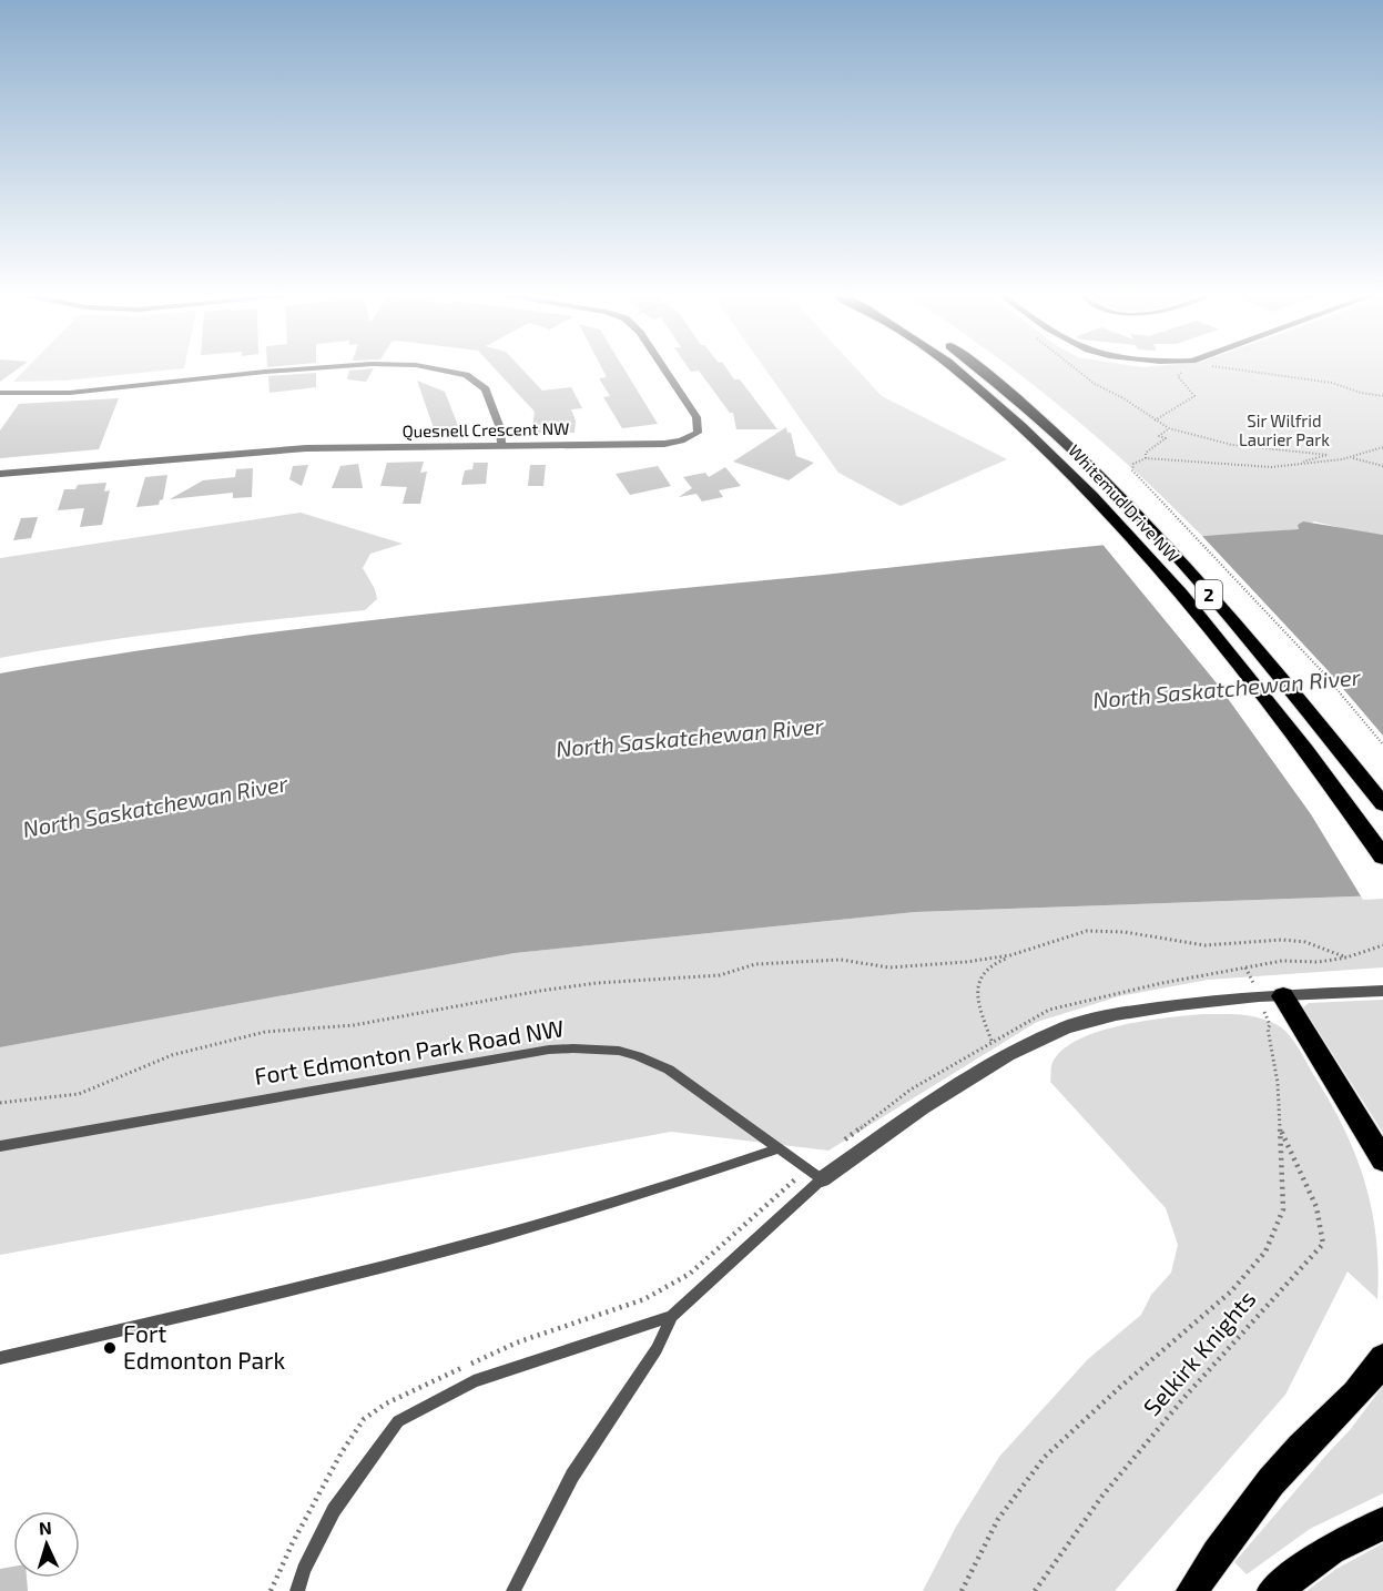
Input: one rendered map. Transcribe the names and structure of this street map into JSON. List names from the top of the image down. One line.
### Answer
{"streets":{"highway":["Whitemud Drive NW","2"],"street":["Quesnell Crescent NW"],"lane":["Fort Edmonton Park Road NW"],"path":["Selkirk Knights"]},"water":["North Saskatchewan River"],"parks":["Sir Wilfrid Laurier Park"],"places":["Fort Edmonton Park"],"north":"top"}
